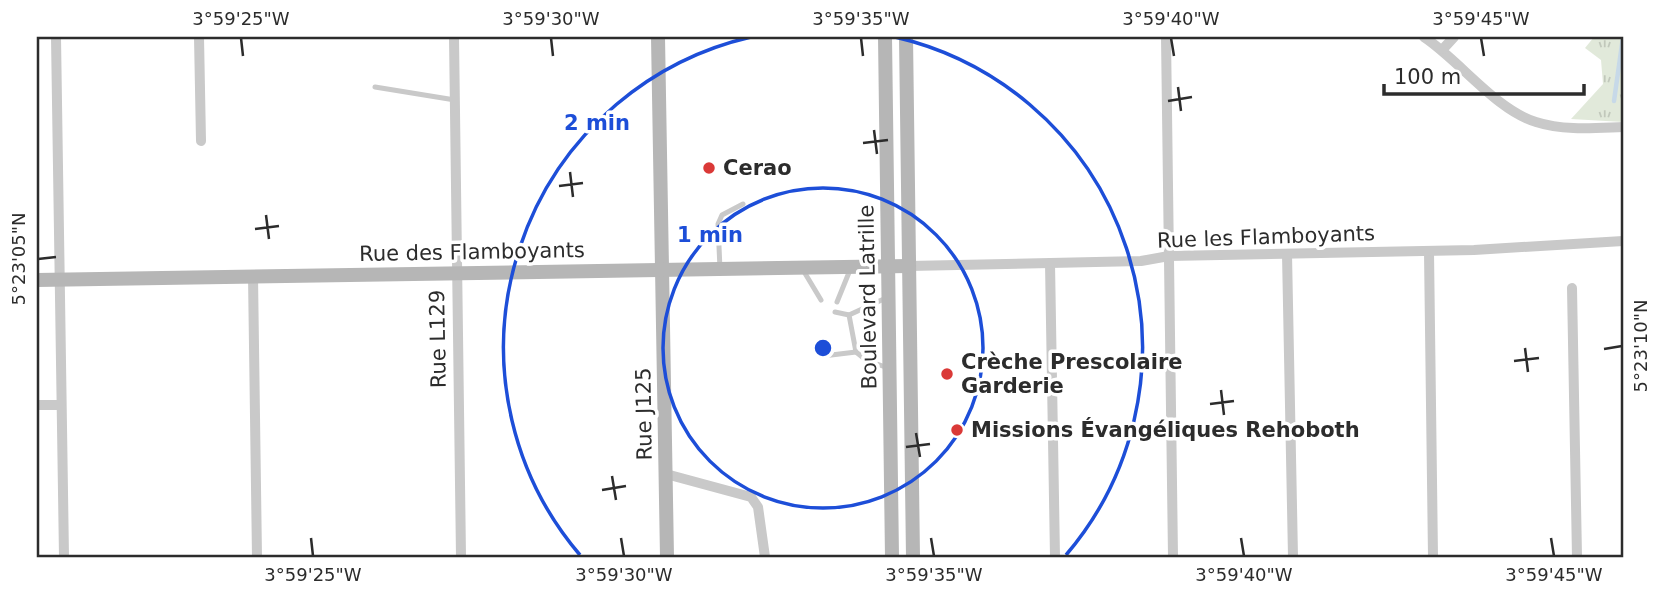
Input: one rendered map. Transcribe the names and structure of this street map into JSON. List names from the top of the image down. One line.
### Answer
{"streets":{"street":["Rue les Flamboyants","Rue des Flamboyants","Boulevard Latrille","Rue L129","Rue J125"]},"crossings":[["Rue les Flamboyants","Rue des Flamboyants"],["Rue les Flamboyants","Boulevard Latrille"],["Rue des Flamboyants","Boulevard Latrille"],["Rue des Flamboyants","Rue L129"],["Rue des Flamboyants","Rue J125"]],"places":["Cerao","Crèche Prescolaire Garderie","Missions Évangéliques Rehoboth"],"scale_bar":"100 m","coordinates":["3°59'25\"W","3°59'30\"W","3°59'35\"W","3°59'40\"W","3°59'45\"W","5°23'05\"N","5°23'10\"N"],"rings":["2 min","1 min"]}
